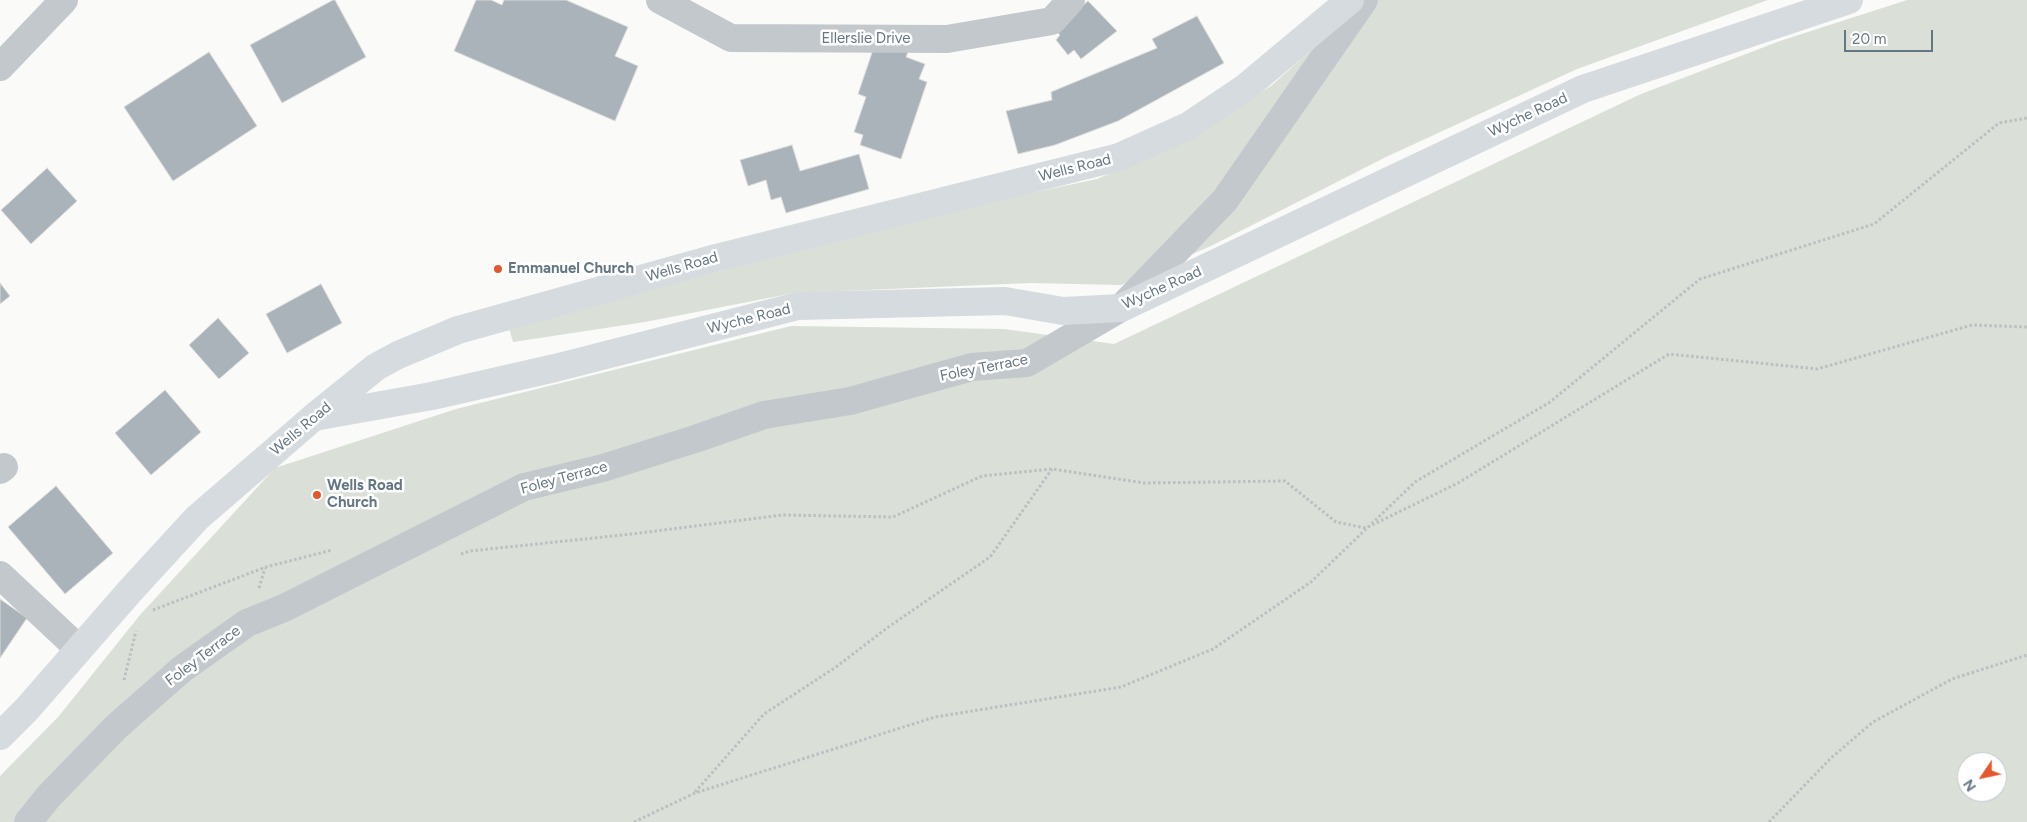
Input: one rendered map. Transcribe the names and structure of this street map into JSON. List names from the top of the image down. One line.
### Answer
{"streets":{"main road":["Wyche Road","Wells Road"],"street":["Ellerslie Drive","Foley Terrace"]},"crossings":[["Wyche Road","Wells Road"],["Wyche Road","Foley Terrace"]],"places":["Emmanuel Church","Wells Road Church"],"scale_bar":"20 m","north":"bottom left"}
